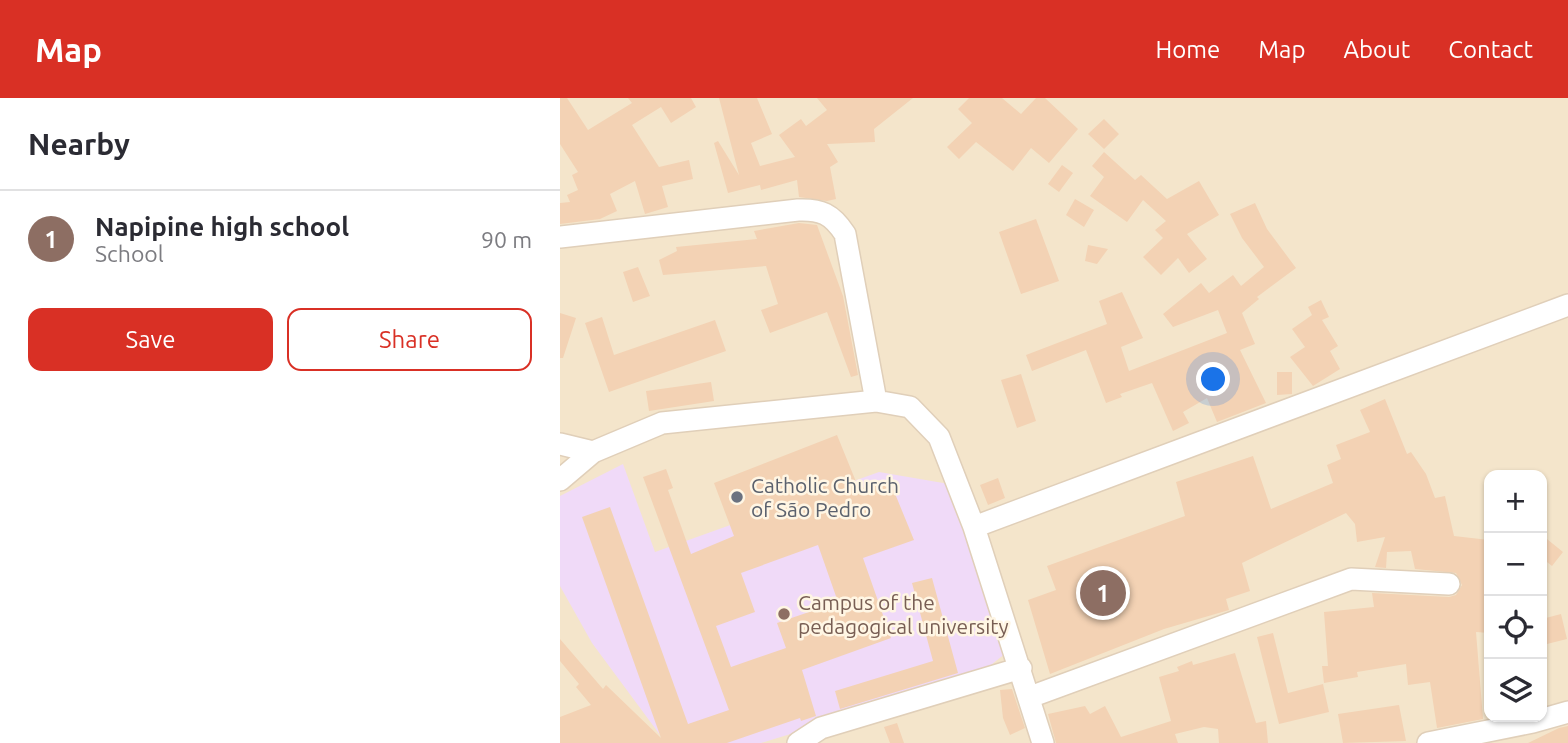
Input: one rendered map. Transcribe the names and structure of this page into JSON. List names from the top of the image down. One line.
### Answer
{"places":["Catholic Church of São Pedro","Campus of the pedagogical university"],"page":{"header":"Map","nav":["Home","Map","About","Contact"],"heading":"Nearby","list":[{"mark":"1","name":"Napipine high school","note":"School","value":"90 m"}],"buttons":["Save","Share"],"map_buttons":["+","−"],"pins":"1"}}
